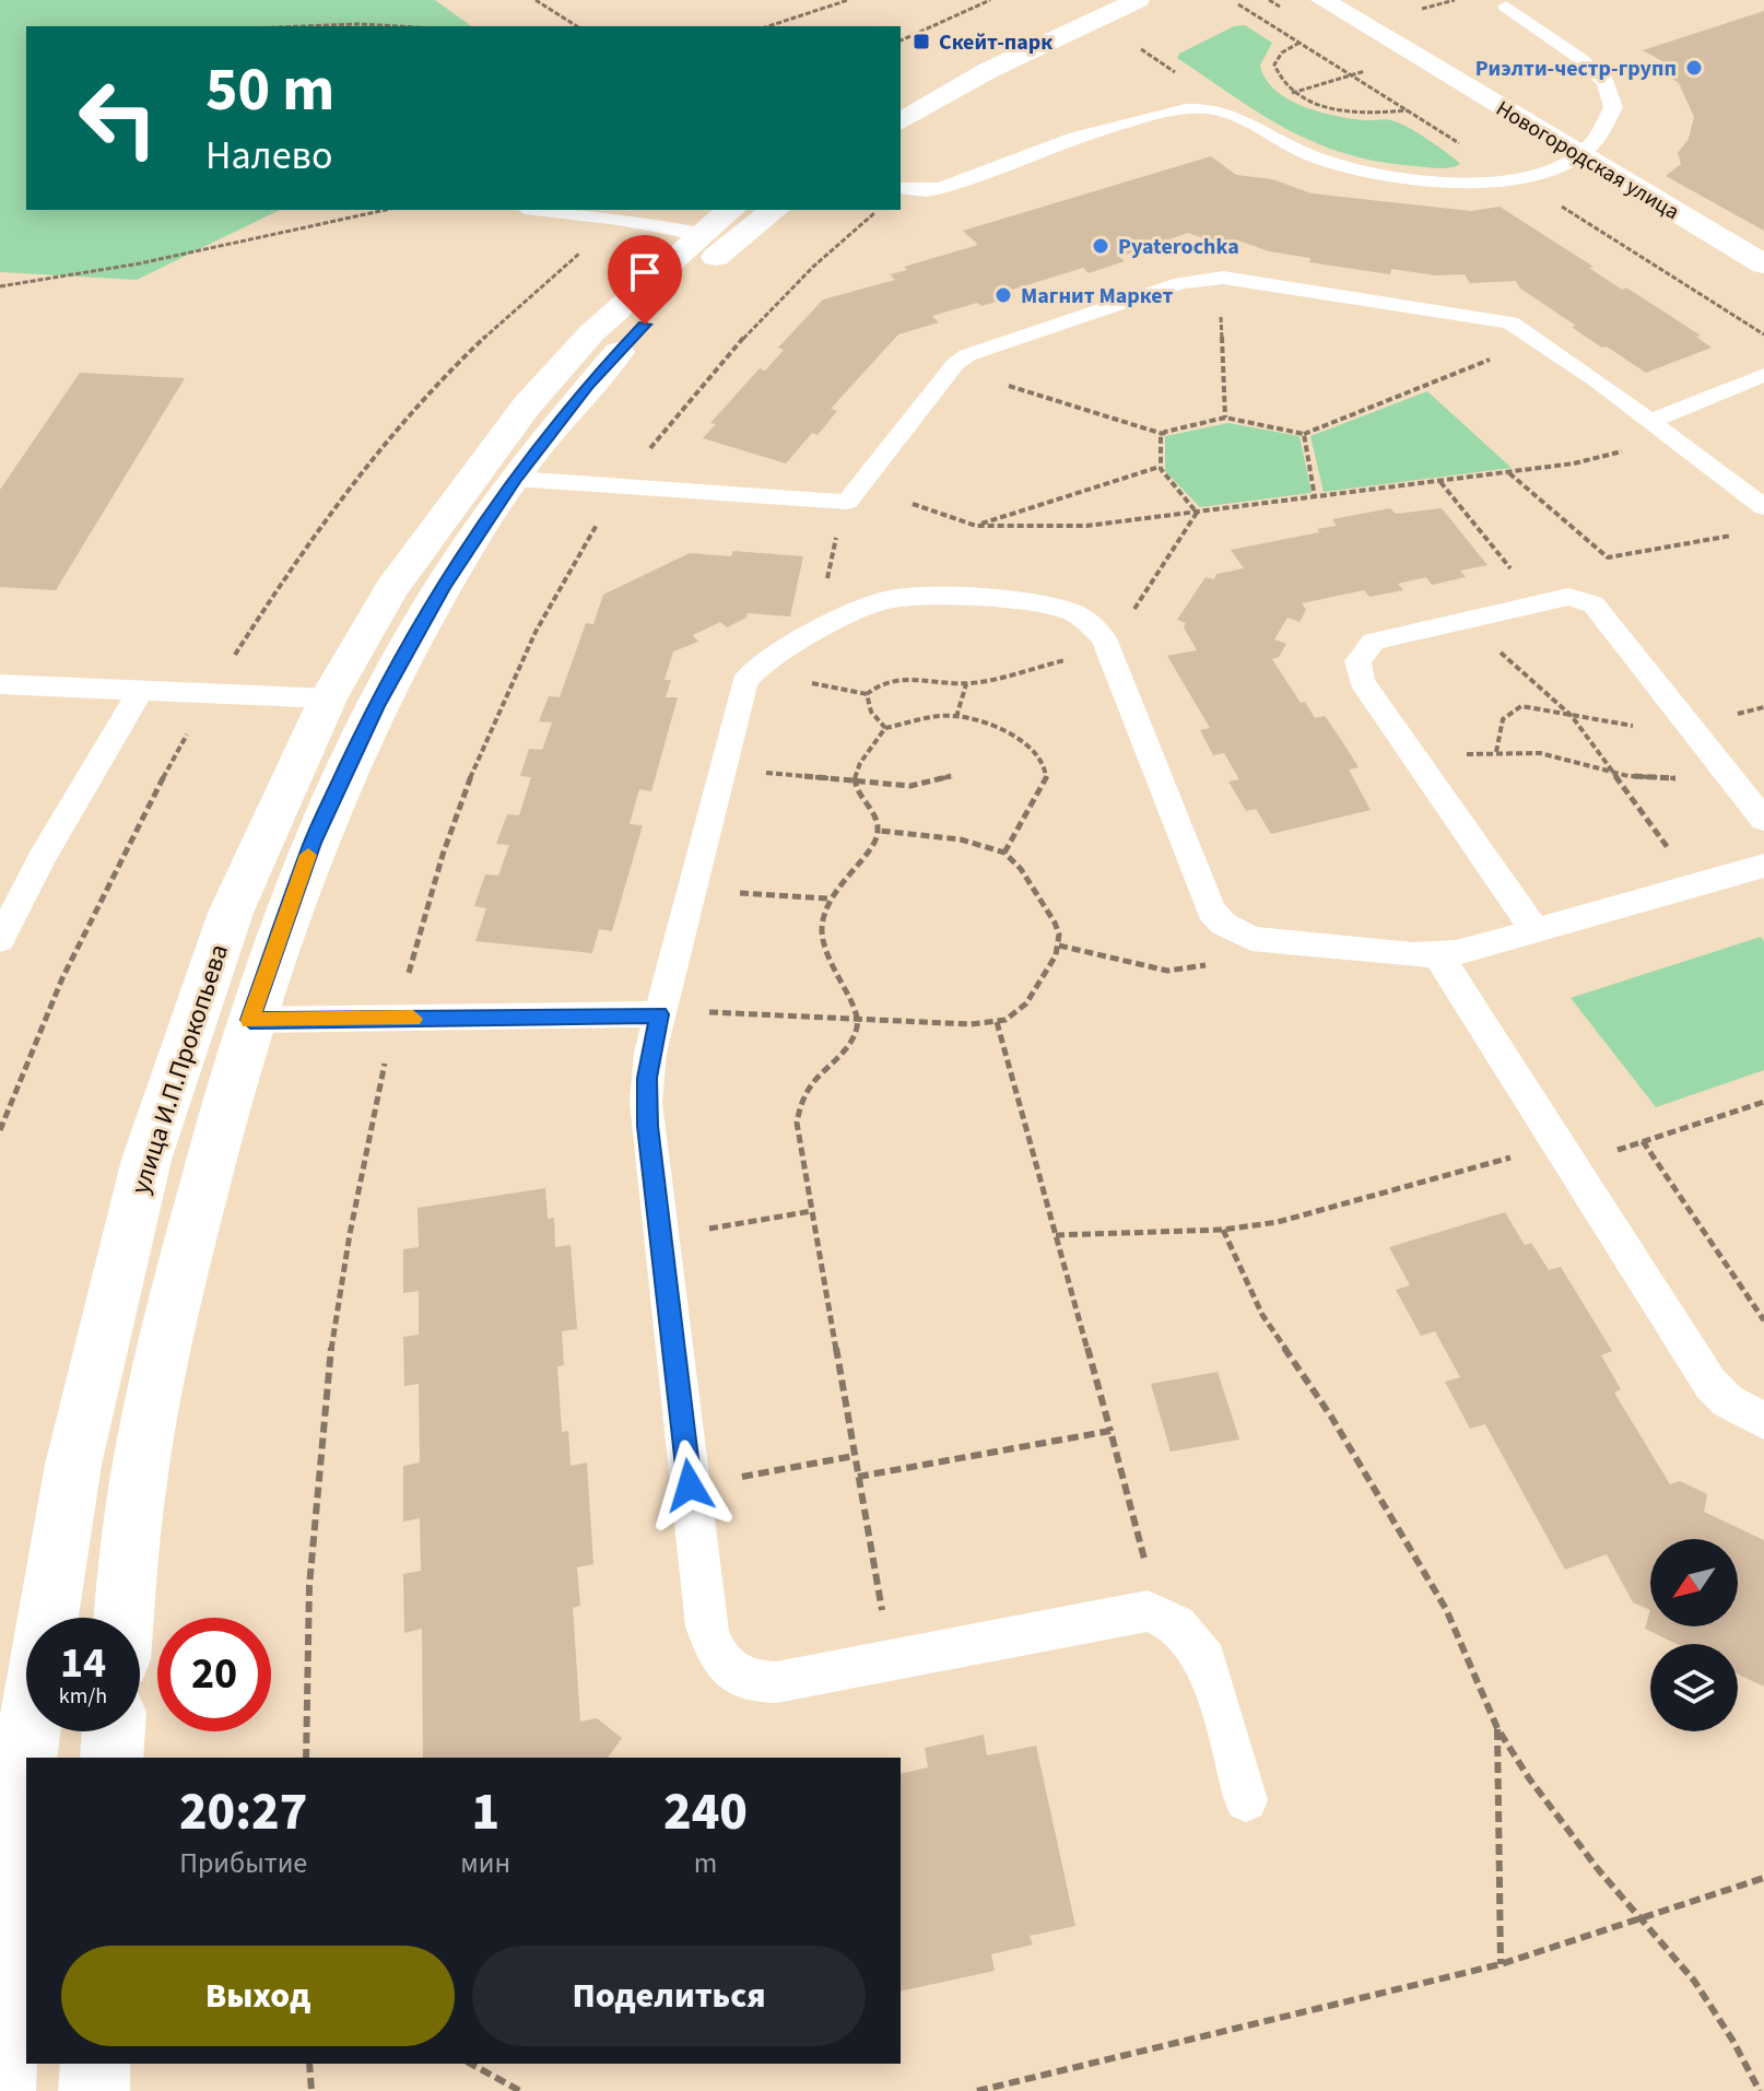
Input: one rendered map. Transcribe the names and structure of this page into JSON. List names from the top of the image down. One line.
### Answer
{"streets":{"street":["Новогородская улица","улица И.П.Прокопьева"]},"places":{"transit":["Скейт-парк"],"other":["Риэлти-честр-групп","Pyaterochka","Магнит Маркет"]},"north":"bottom left","page":{"turn":["50 m","Налево"],"speed":"14 km/h","limit":"20","eta":["20:27","Прибытие","1","мин","240","m"],"buttons":["Выход","Поделиться"]}}
